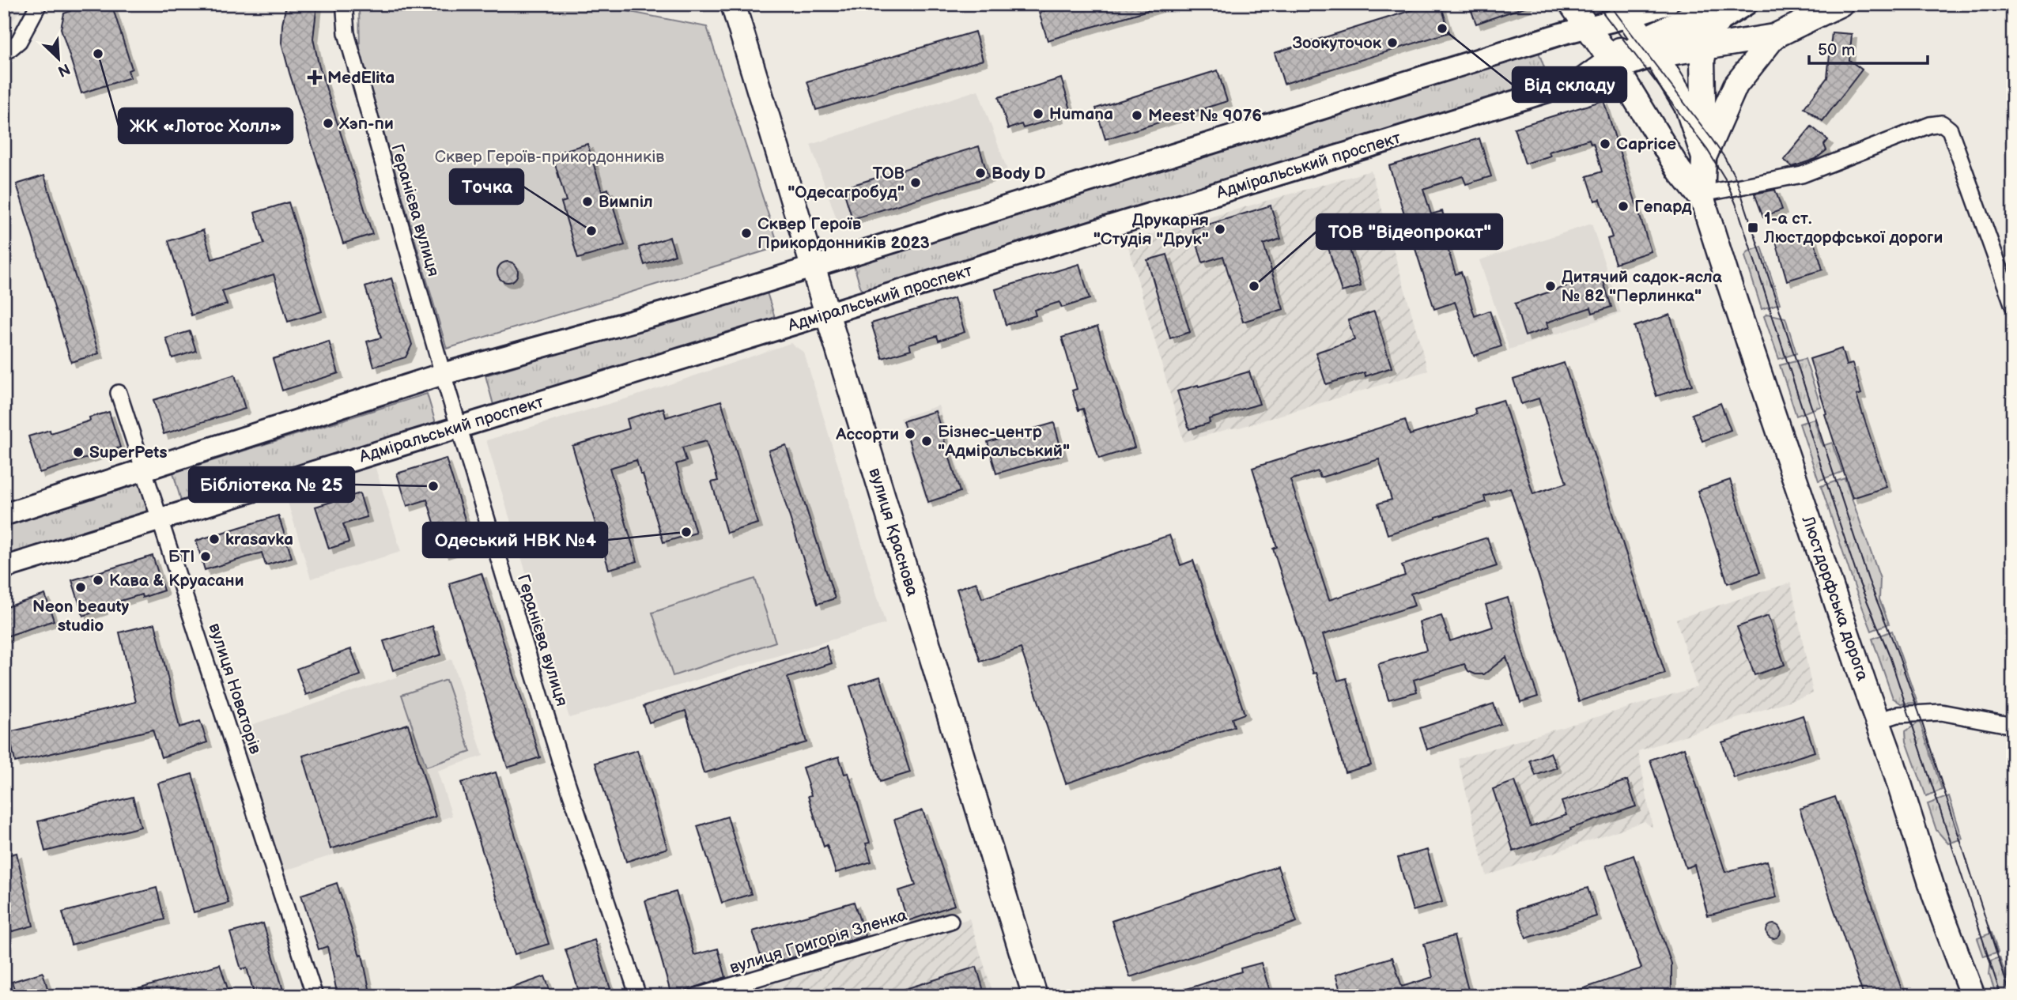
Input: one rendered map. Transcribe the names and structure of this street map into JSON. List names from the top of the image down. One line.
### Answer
{"streets":{"main road":["Адміральський проспект","вулиця Краснова","Люстдорфська дорога"],"street":["Геранієва вулиця","вулиця Новаторів","вулиця Григорія Зленка"]},"crossings":[["Адміральський проспект","Геранієва вулиця"],["Адміральський проспект","вулиця Краснова"],["Адміральський проспект","вулиця Новаторів"]],"parks":["Сквер Героїв-прикордонників"],"places":{"other":["Від складу","Зоокуточок","ЖК «Лотос Холл»","Humana","Meest № 9076","Хэп-пи","Caprice","Body D","ТОВ \"Одесагробуд\"","Вимпіл","Гепард","Друкарня \"Студія \"Друк\"","Точка","Сквер Героїв Прикордонників 2023","ТОВ \"Відеопрокат\"","Дитячий садок-ясла № 82 \"Перлинка\"","Ассорти","Бізнес-центр \"Адміральський\"","SuperPets","Бібліотека № 25","Одеський НВК №4","krasavka","БТІ","Кава & Круасани","Neon beauty studio"],"health":["MedElita"],"transit":["1-а ст. Люстдорфської дороги"]},"scale_bar":"50 m","north":"bottom right"}
